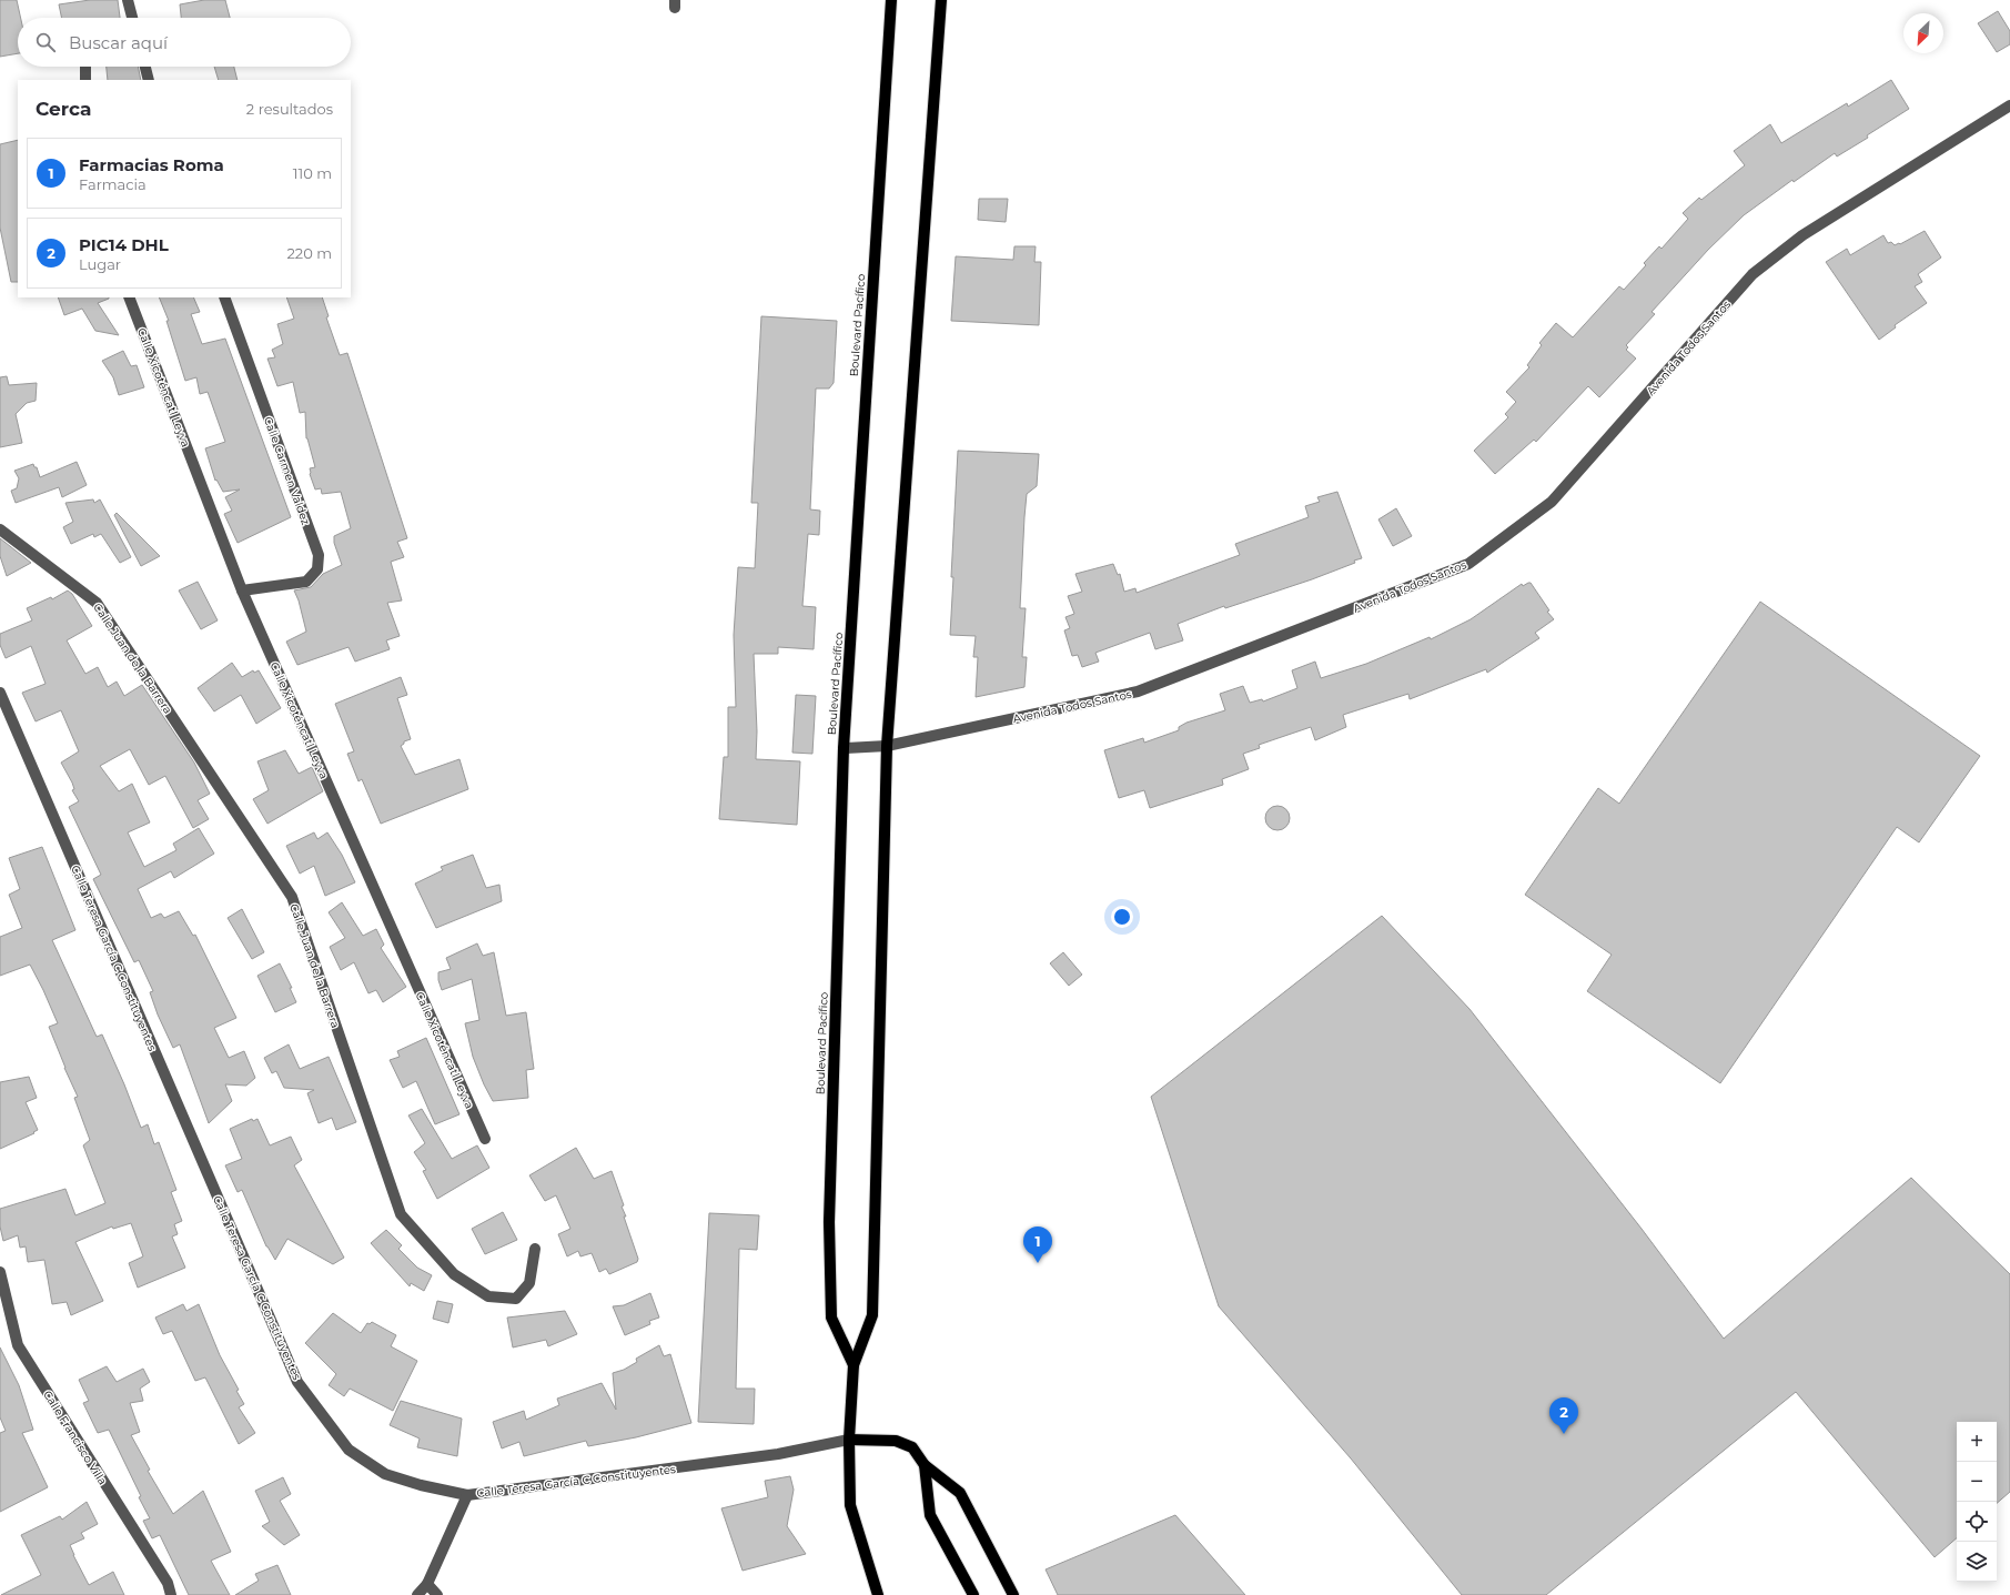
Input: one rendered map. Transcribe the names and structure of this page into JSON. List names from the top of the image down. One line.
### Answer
{"streets":{"main road":["Boulevard Pacífico"],"street":["Avenida Todos Santos","Calle Xicoténcatl Leyva","Calle Carmen Valdez","Calle Juan de la Barrera","Calle Teresa García C Constituyentes","Calle Francisco Villa"]},"crossings":[["Boulevard Pacífico","Avenida Todos Santos"],["Boulevard Pacífico","Calle Teresa García C Constituyentes"],["Calle Xicoténcatl Leyva","Calle Carmen Valdez"]],"north":"bottom left","page":{"search":"Buscar aquí","heading":["Cerca","2 resultados"],"list":[{"mark":"1","name":"Farmacias Roma","note":"Farmacia","value":"110 m"},{"mark":"2","name":"PIC14 DHL","note":"Lugar","value":"220 m"}],"pins":["1","2"],"map_buttons":["+","−"]}}
